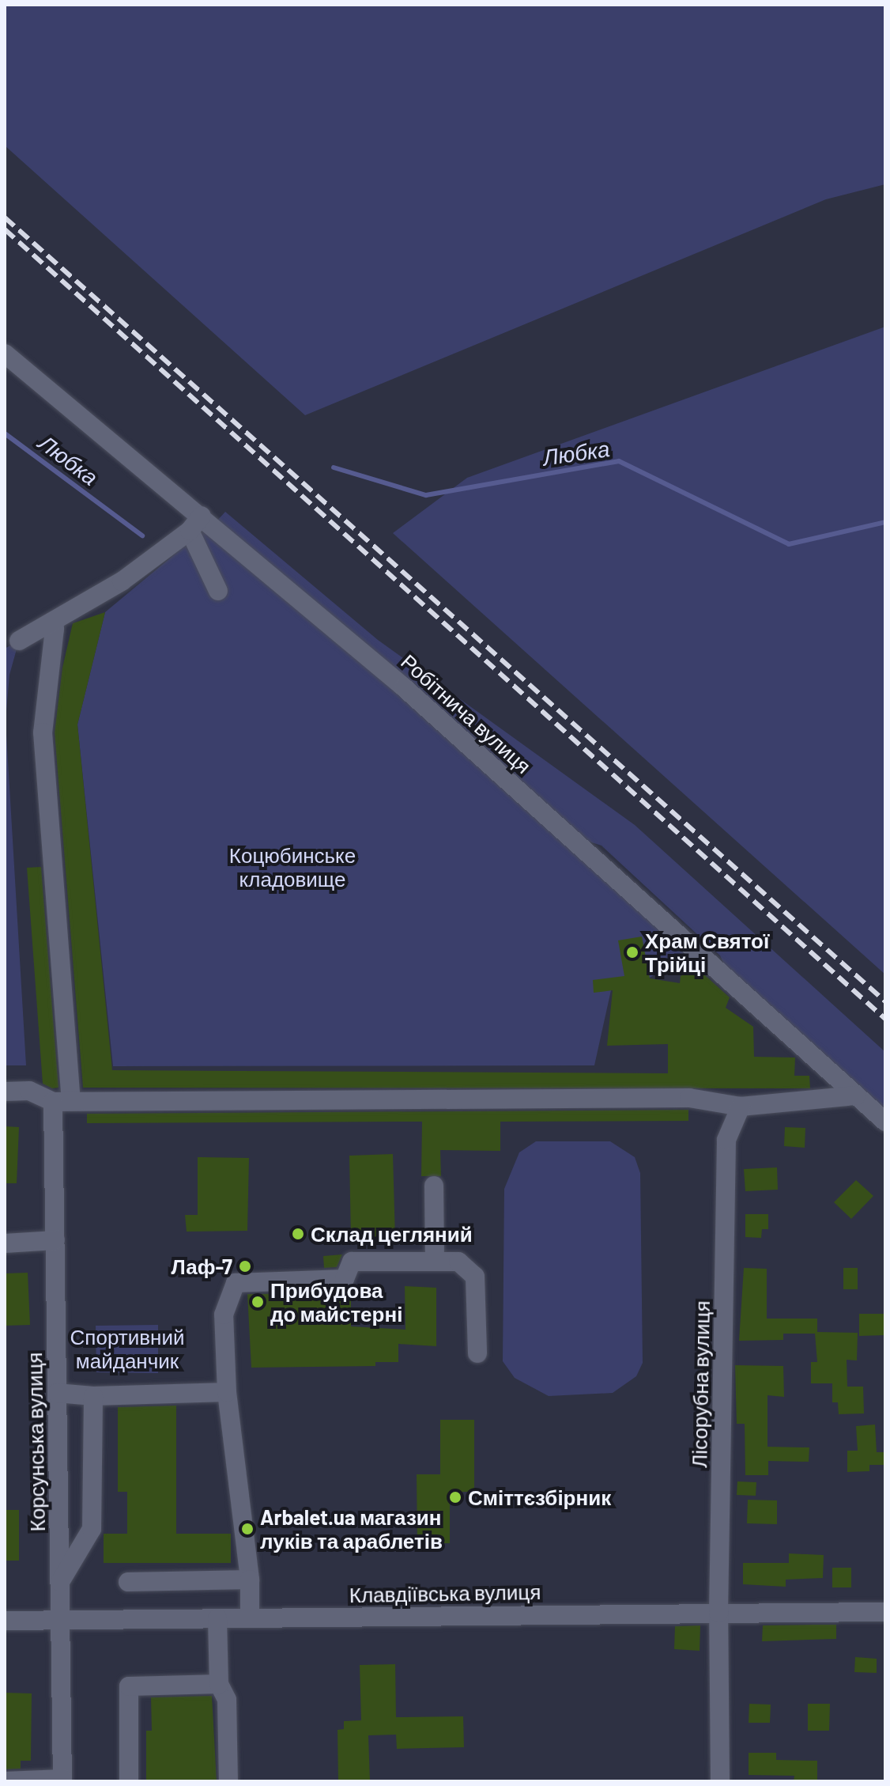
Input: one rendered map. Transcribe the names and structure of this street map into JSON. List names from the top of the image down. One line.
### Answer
{"streets":{"street":["Робітнича вулиця","Лісорубна вулиця","Корсунська вулиця","Клавдіївська вулиця"]},"crossings":[["Лісорубна вулиця","Клавдіївська вулиця"],["Корсунська вулиця","Клавдіївська вулиця"]],"water":["Любка"],"parks":["Коцюбинське кладовище","Спортивний майданчик"],"places":["Храм Святої Трійці","Склад цегляний","Лаф-7","Прибудова до майстерні","Сміттєзбірник","Arbalet.ua магазин луків та араблетів"]}
